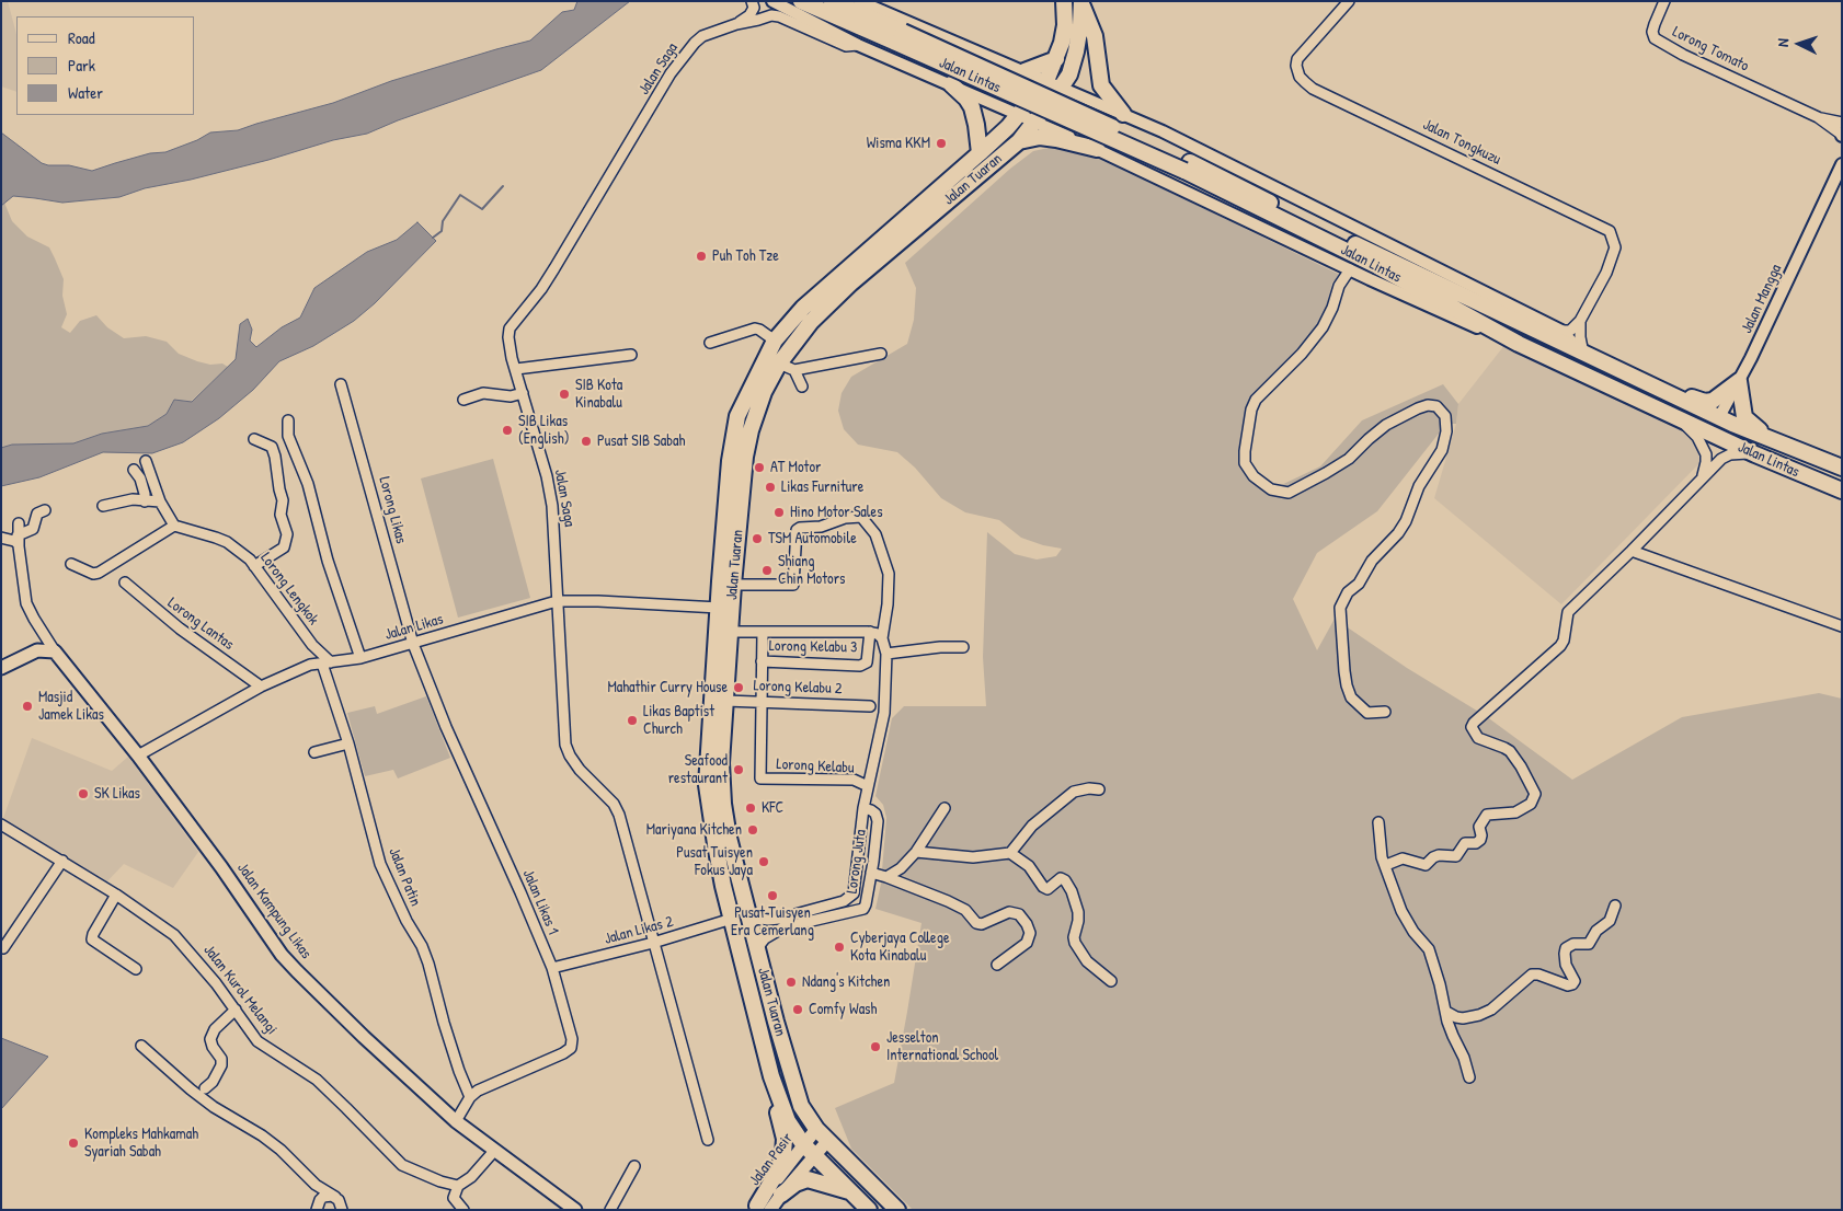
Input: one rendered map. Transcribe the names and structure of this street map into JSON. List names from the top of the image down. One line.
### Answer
{"streets":{"main road":["Jalan Lintas","Jalan Tuaran","Jalan Kampung Likas","Jalan Pasir"],"street":["Lorong Tomato","Jalan Saga","Jalan Tongkuzu","Jalan Mangga","Lorong Likas","Lorong Lengkok","Lorong Lantas","Jalan Likas","Lorong Kelabu 3","Lorong Kelabu 2","Lorong Kelabu","Lorong Juta","Jalan Patin","Jalan Likas 1","Jalan Likas 2","Jalan Kurol Melangi"]},"crossings":[["Jalan Saga","Jalan Likas"],["Jalan Saga","Jalan Likas 2"],["Jalan Lintas","Jalan Mangga"],["Jalan Tuaran","Jalan Likas"],["Jalan Tuaran","Lorong Kelabu 2"],["Jalan Tuaran","Lorong Juta"],["Jalan Tuaran","Jalan Likas 2"],["Jalan Tuaran","Jalan Pasir"],["Lorong Likas","Jalan Likas"],["Lorong Likas","Jalan Likas 1"],["Lorong Lengkok","Jalan Likas"],["Lorong Lengkok","Jalan Patin"],["Lorong Lantas","Jalan Likas"],["Jalan Likas","Jalan Patin"],["Jalan Likas","Jalan Likas 1"],["Jalan Likas","Jalan Kampung Likas"],["Lorong Kelabu 2","Lorong Kelabu"],["Jalan Patin","Jalan Likas 1"],["Jalan Likas 1","Jalan Kampung Likas"],["Jalan Likas 1","Jalan Likas 2"]],"places":["Wisma KKM","Puh Toh Tze","SIB Kota Kinabalu","SIB Likas (English)","Pusat SIB Sabah","AT Motor","Likas Furniture","Hino Motor Sales","TSM Automobile","Shiang Chin Motors","Mahathir Curry House","Masjid Jamek Likas","Likas Baptist Church","Seafood restaurant","SK Likas","KFC","Mariyana Kitchen","Pusat Tuisyen Fokus Jaya","Pusat Tuisyen Era Cemerlang","Cyberjaya College Kota Kinabalu","Ndang's Kitchen","Comfy Wash","Jesselton International School","Kompleks Mahkamah Syariah Sabah"],"legend":["Road","Park","Water"],"north":"left"}
